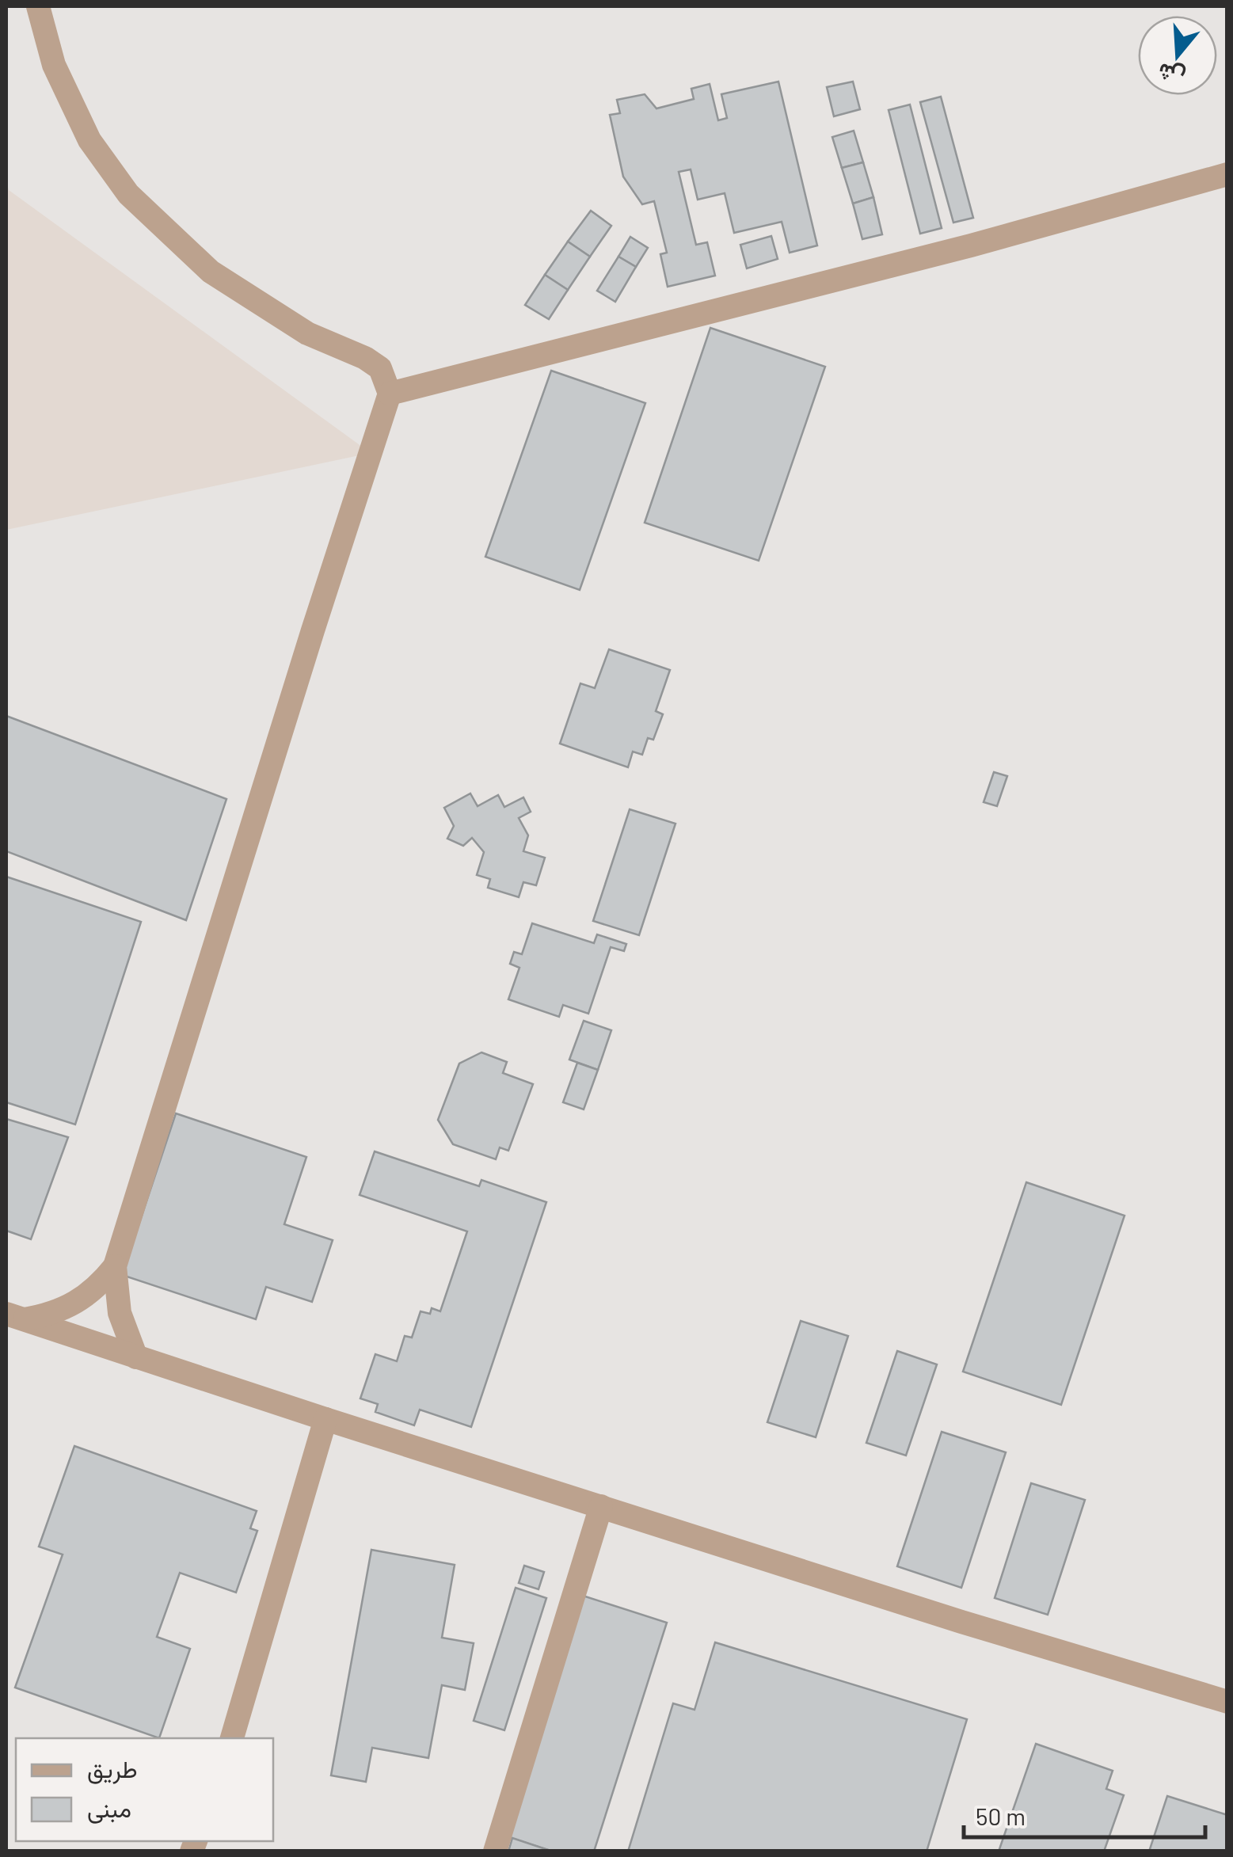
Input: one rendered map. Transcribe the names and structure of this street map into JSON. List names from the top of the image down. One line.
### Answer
{"legend":["طريق","مبنى"],"scale_bar":"50 m","north":"bottom"}
